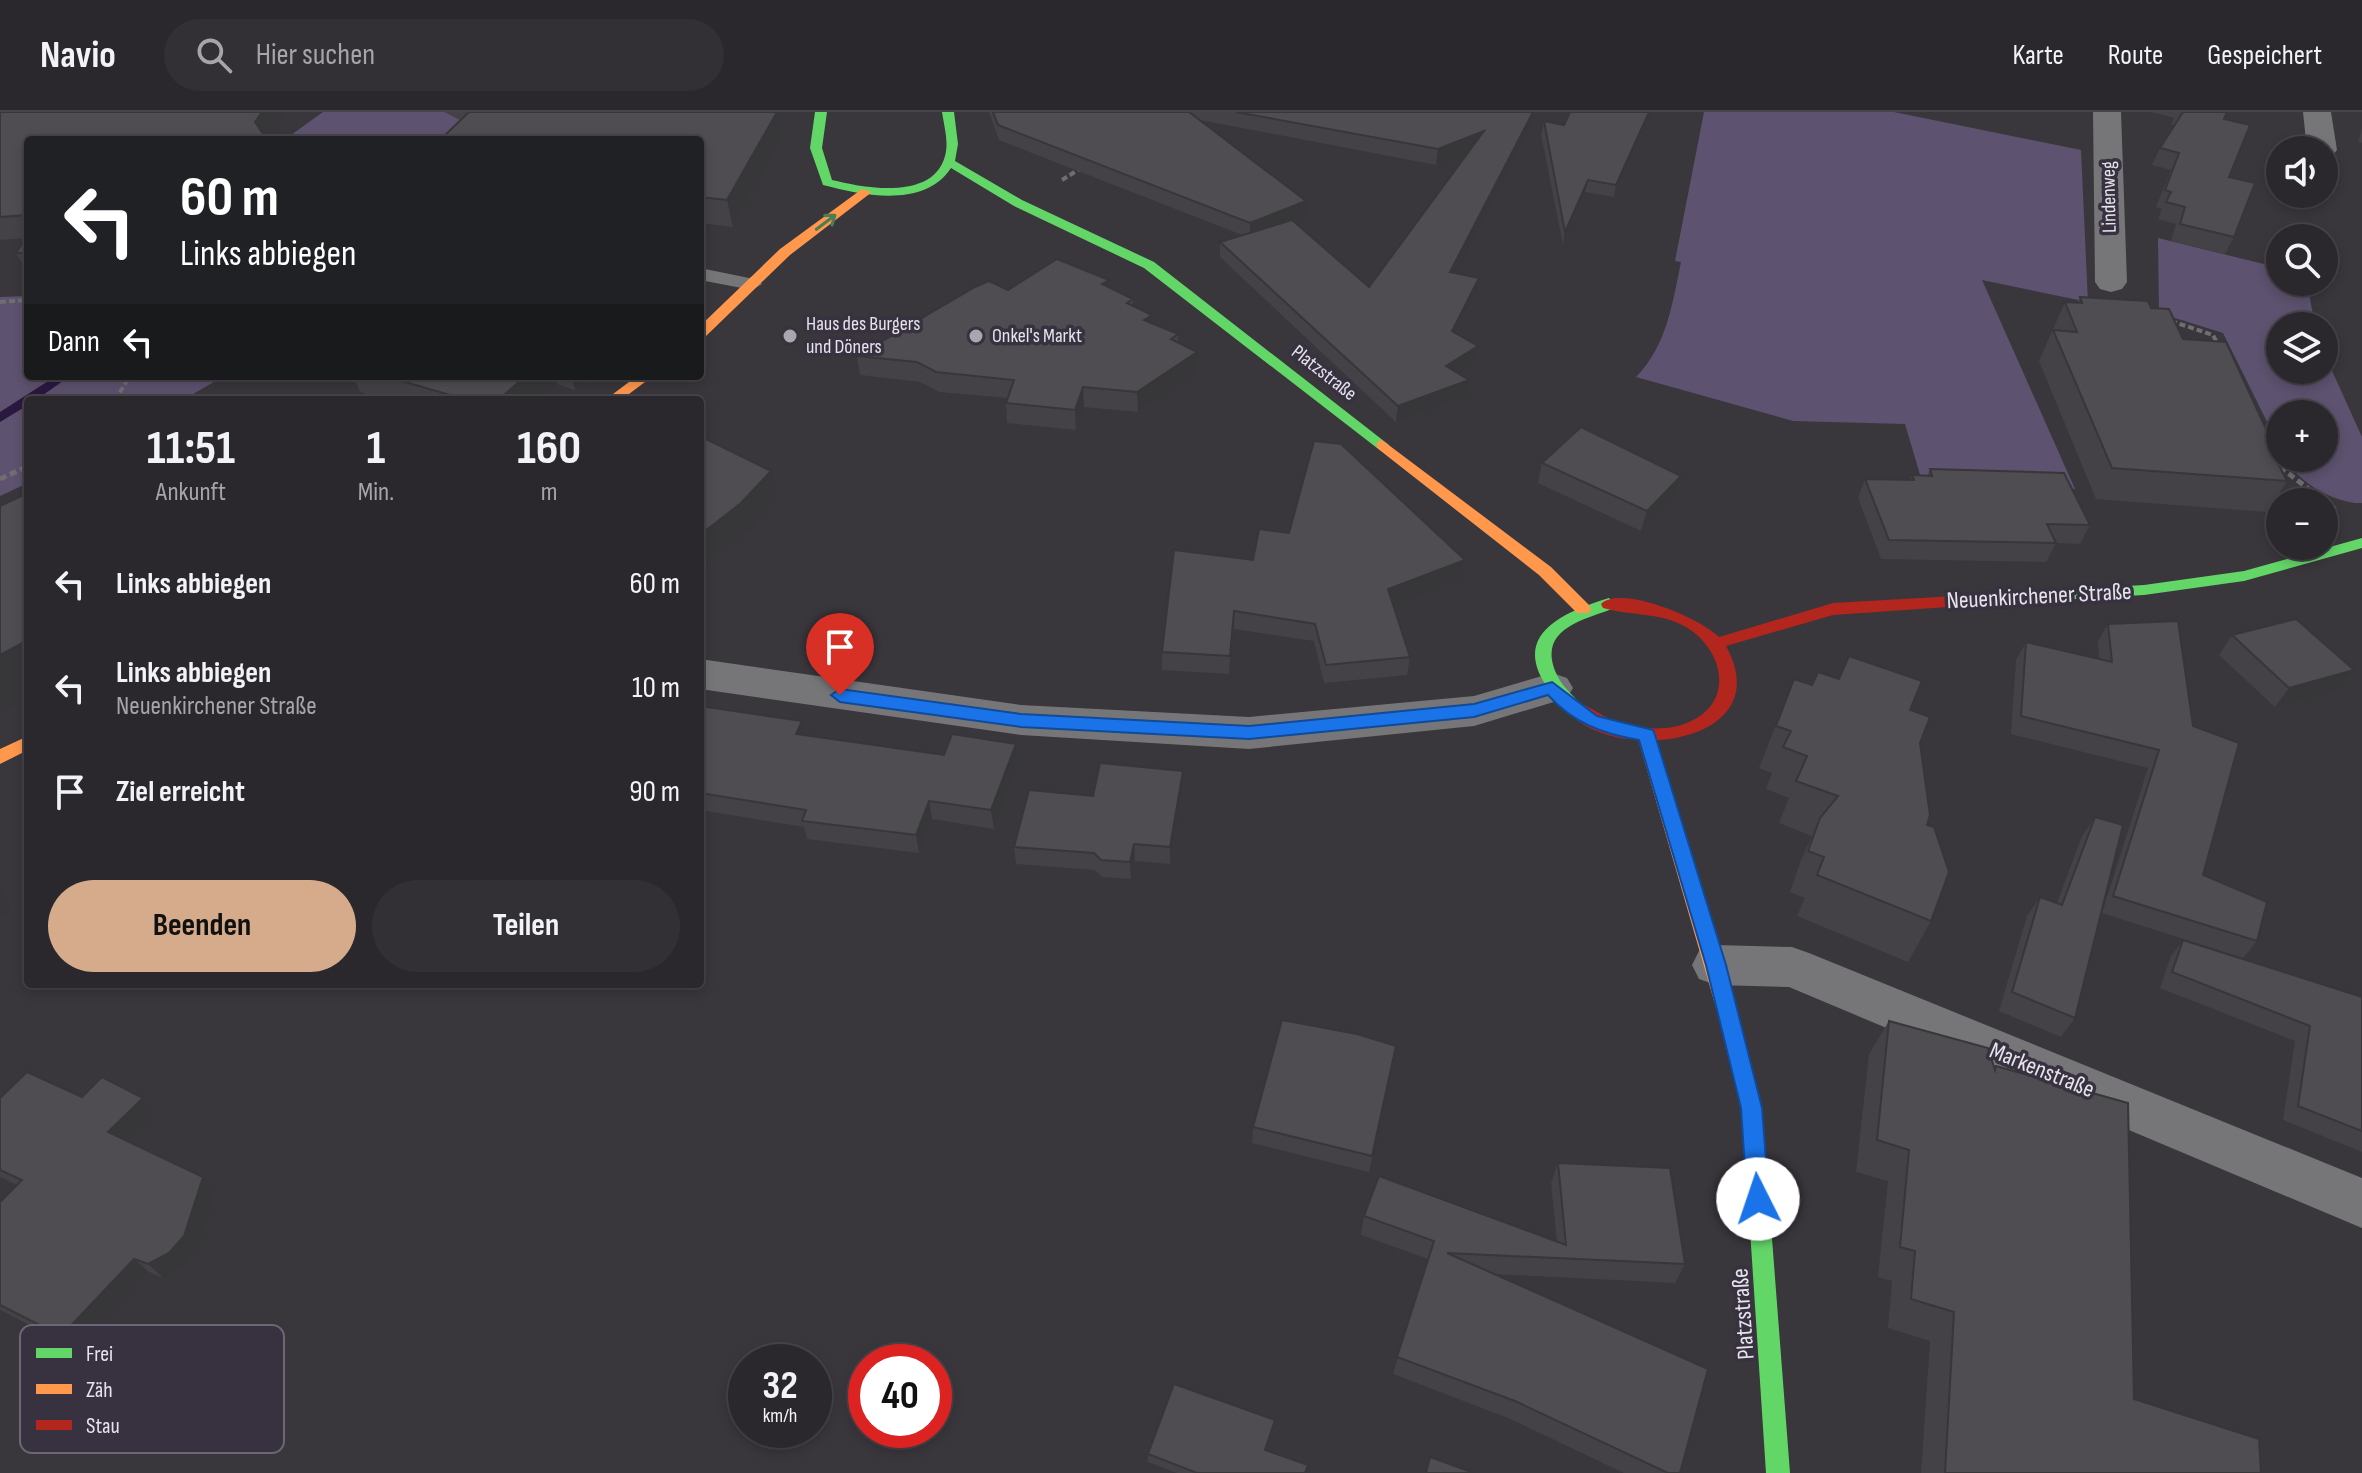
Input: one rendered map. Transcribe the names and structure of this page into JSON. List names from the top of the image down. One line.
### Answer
{"streets":{"street":["Lindenweg","Platzstraße","Neuenkirchener Straße","Markenstraße"]},"crossings":[["Platzstraße","Neuenkirchener Straße"],["Platzstraße","Markenstraße"]],"places":["Haus des Burgers und Döners","Onkel's Markt"],"legend":["Frei","Zäh","Stau"],"page":{"header":"Navio","search":"Hier suchen","nav":["Karte","Route","Gespeichert"],"map_buttons":["+","−"],"turn":["60 m","Links abbiegen"],"then":"Dann","eta":["11:51","Ankunft","1","Min.","160","m"],"list":[{"name":"Links abbiegen","value":"60 m"},{"name":"Links abbiegen","note":"Neuenkirchener Straße","value":"10 m"},{"name":"Ziel erreicht","value":"90 m"}],"buttons":["Beenden","Teilen"],"speed":"32 km/h","limit":"40"}}
